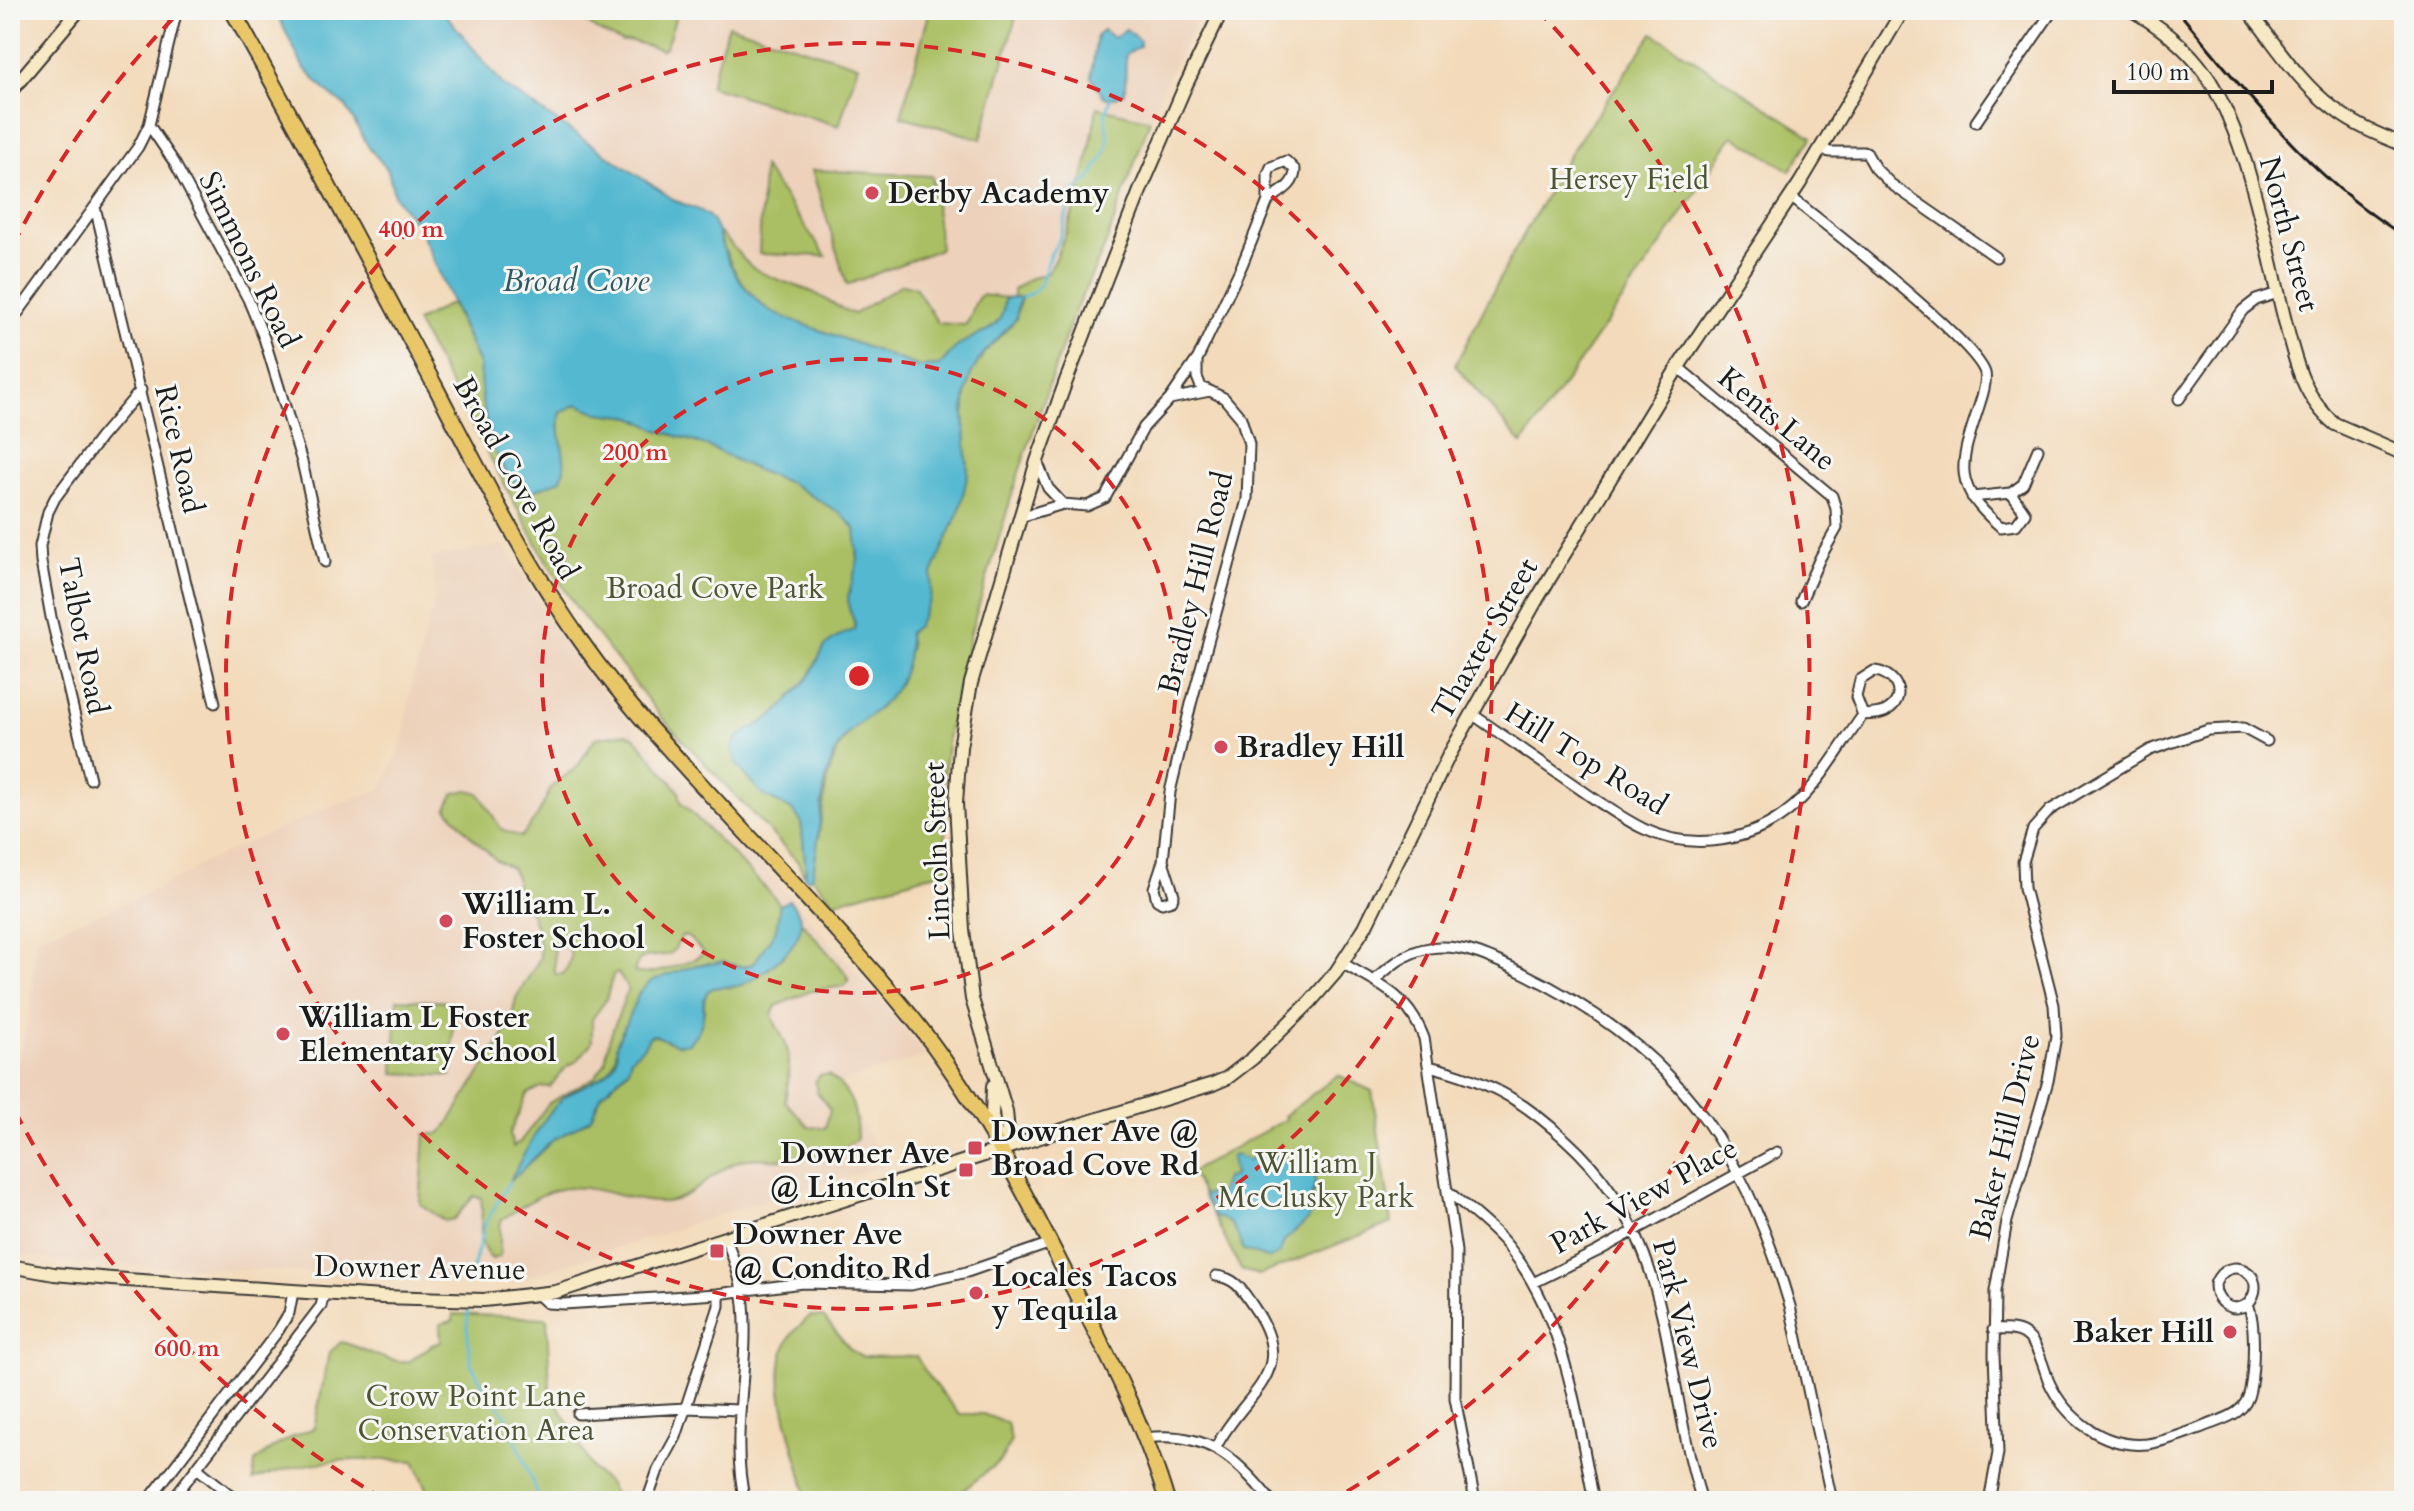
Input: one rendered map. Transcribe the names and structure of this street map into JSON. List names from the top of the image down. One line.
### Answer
{"streets":{"main road":["Broad Cove Road"],"street":["North Street","Simmons Road","Kents Lane","Rice Road","Bradley Hill Road","Talbot Road","Thaxter Street","Hill Top Road","Lincoln Street","Baker Hill Drive","Park View Place","Downer Avenue","Park View Drive"]},"crossings":[["Kents Lane","Thaxter Street"],["Rice Road","Talbot Road"],["Broad Cove Road","Thaxter Street"],["Broad Cove Road","Lincoln Street"],["Broad Cove Road","Downer Avenue"],["Thaxter Street","Hill Top Road"],["Thaxter Street","Lincoln Street"],["Thaxter Street","Downer Avenue"],["Lincoln Street","Downer Avenue"],["Park View Place","Park View Drive"]],"water":["Broad Cove"],"parks":["Hersey Field","Broad Cove Park","William J McClusky Park","Crow Point Lane Conservation Area"],"places":{"other":["Derby Academy","Bradley Hill","William L. Foster School","William L Foster Elementary School","Locales Tacos y Tequila","Baker Hill"],"transit":["Downer Ave @ Broad Cove Rd","Downer Ave @ Lincoln St","Downer Ave @ Condito Rd"]},"scale_bar":"100 m","rings":["400 m","200 m","600 m"]}
